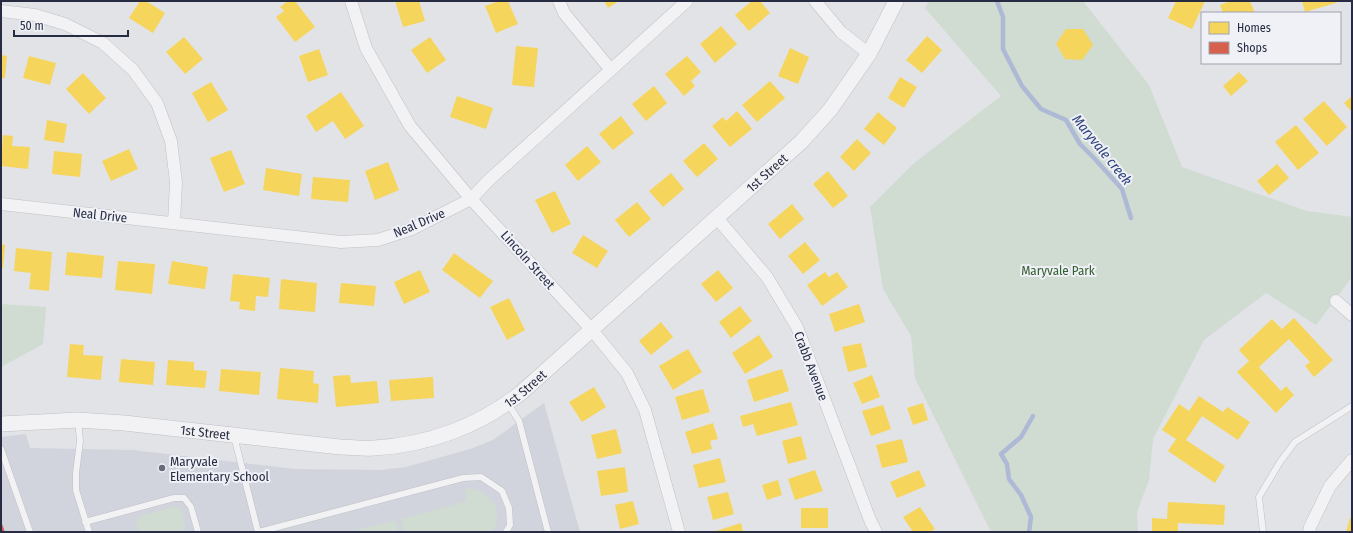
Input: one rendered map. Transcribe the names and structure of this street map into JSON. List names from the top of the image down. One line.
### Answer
{"streets":{"street":["1st Street","Neal Drive","Lincoln Street","Crabb Avenue"]},"crossings":[["1st Street","Lincoln Street"],["1st Street","Crabb Avenue"],["Neal Drive","Lincoln Street"]],"water":["Maryvale creek"],"parks":["Maryvale Park"],"places":["Maryvale Elementary School"],"legend":["Homes","Shops"],"scale_bar":"50 m"}
